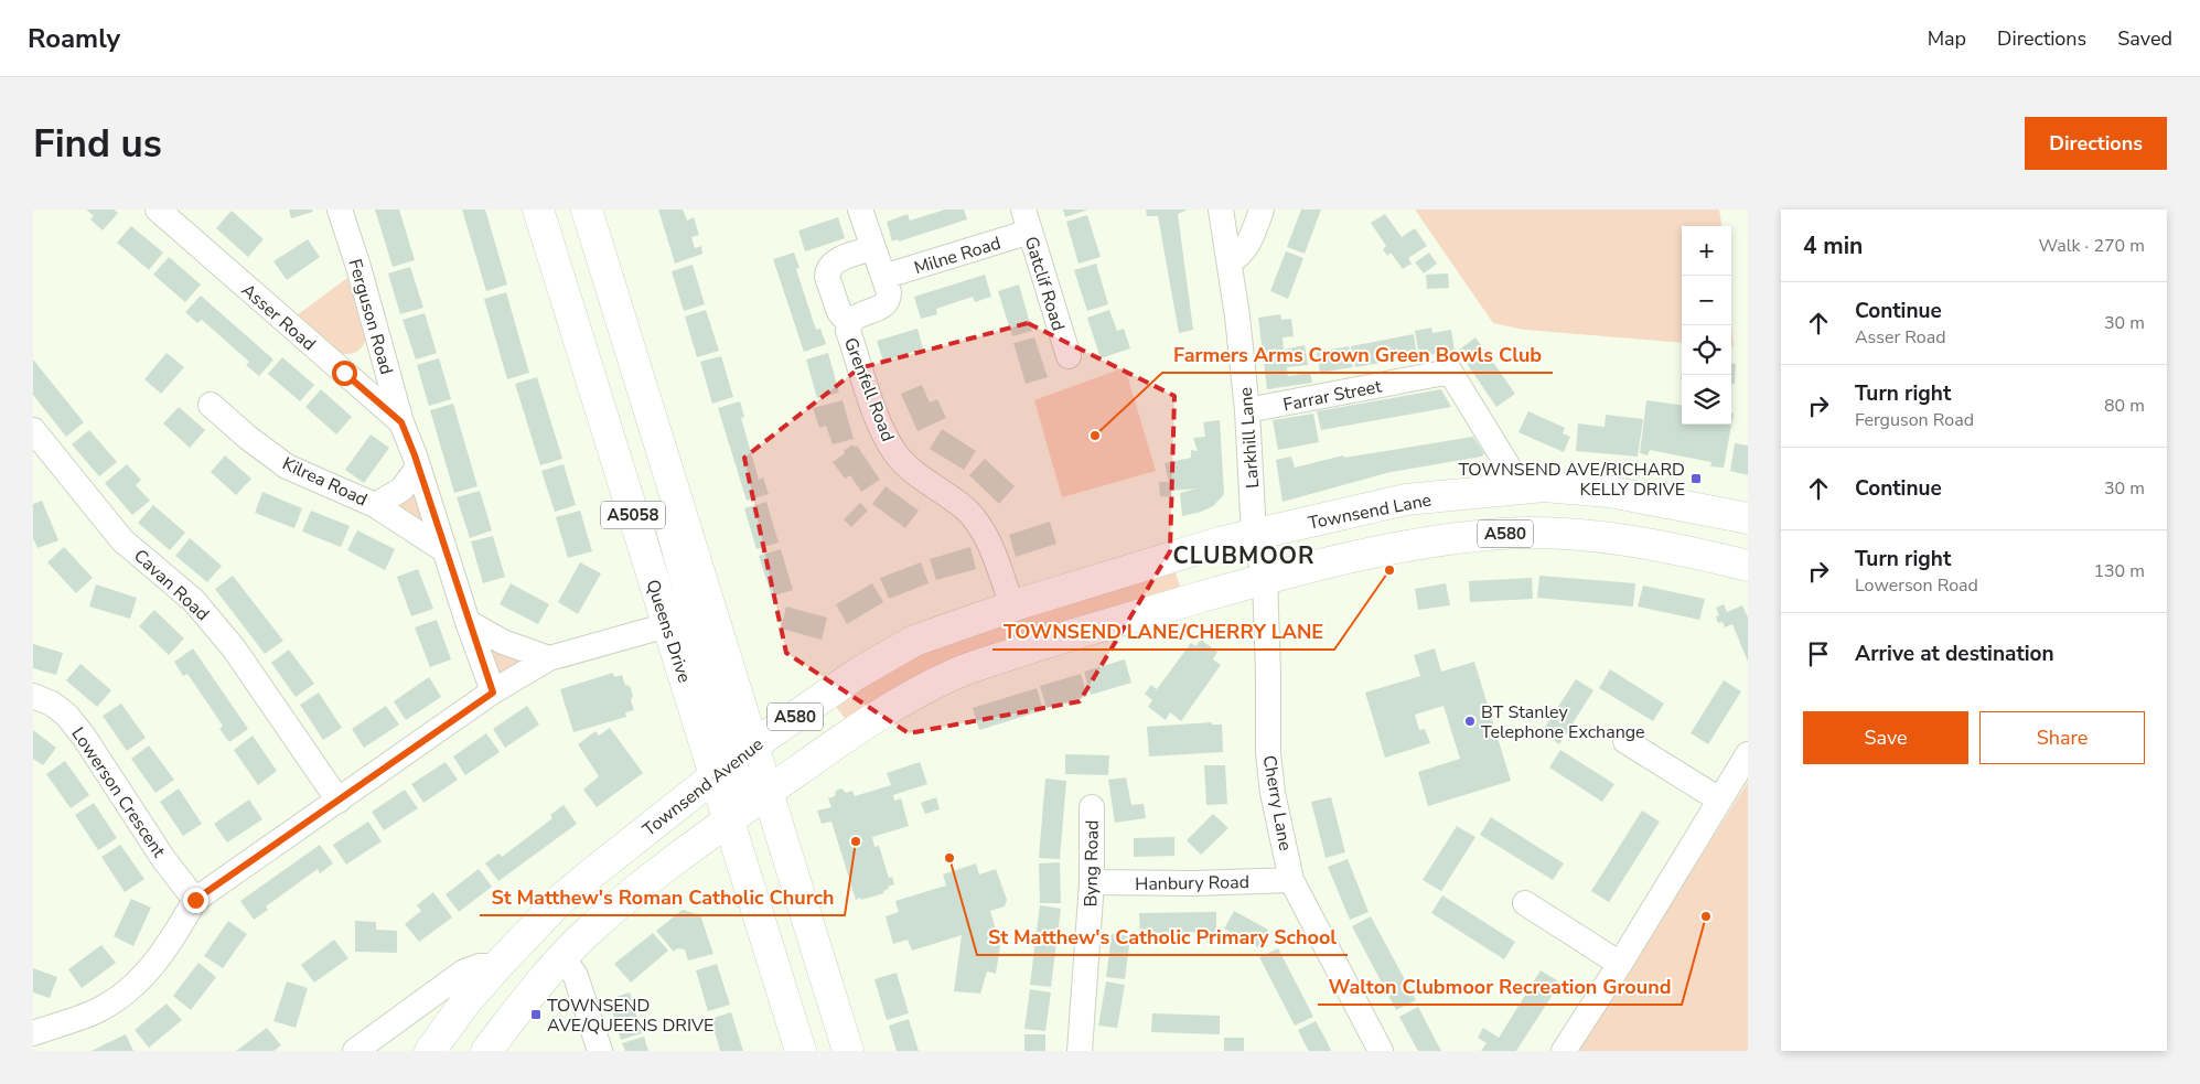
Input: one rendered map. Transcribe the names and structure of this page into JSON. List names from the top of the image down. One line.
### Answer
{"streets":{"main road":["Townsend Lane","A5058","A580","Queens Drive","Townsend Avenue"],"street":["Milne Road","Gatclif Road","Asser Road","Ferguson Road","Grenfell Road","Farrar Street","Larkhill Lane","Kilrea Road","Cavan Road","Lowerson Crescent","Cherry Lane","Byng Road","Hanbury Road"]},"crossings":[["Milne Road","Gatclif Road"],["Milne Road","Grenfell Road"],["Asser Road","Ferguson Road"],["Ferguson Road","Kilrea Road"],["Grenfell Road","Townsend Avenue"],["Farrar Street","Larkhill Lane"],["Farrar Street","Townsend Lane"],["Larkhill Lane","Townsend Lane"],["Larkhill Lane","Townsend Avenue"],["Larkhill Lane","Cherry Lane"],["Townsend Lane","Townsend Avenue"],["Townsend Lane","Cherry Lane"],["A580","Queens Drive"],["A580","Cherry Lane"],["Queens Drive","Townsend Avenue"],["Townsend Avenue","Cherry Lane"],["Cherry Lane","Hanbury Road"],["Byng Road","Hanbury Road"]],"districts":["CLUBMOOR"],"places":{"other":["Farmers Arms Crown Green Bowls Club","TOWNSEND LANE/CHERRY LANE","BT Stanley Telephone Exchange","St Matthew's Roman Catholic Church","St Matthew's Catholic Primary School","Walton Clubmoor Recreation Ground"],"transit":["TOWNSEND AVE/RICHARD KELLY DRIVE","TOWNSEND AVE/QUEENS DRIVE"]},"page":{"header":"Roamly","nav":["Map","Directions","Saved"],"buttons":["Directions",["Save","Share"]],"title":"Find us","heading":["4 min","Walk · 270 m"],"map_buttons":["+","−"],"list":[["Continue","Asser Road","30 m"],["Turn right","Ferguson Road","80 m"],["Continue","30 m"],["Turn right","Lowerson Road","130 m"],"Arrive at destination"]}}
